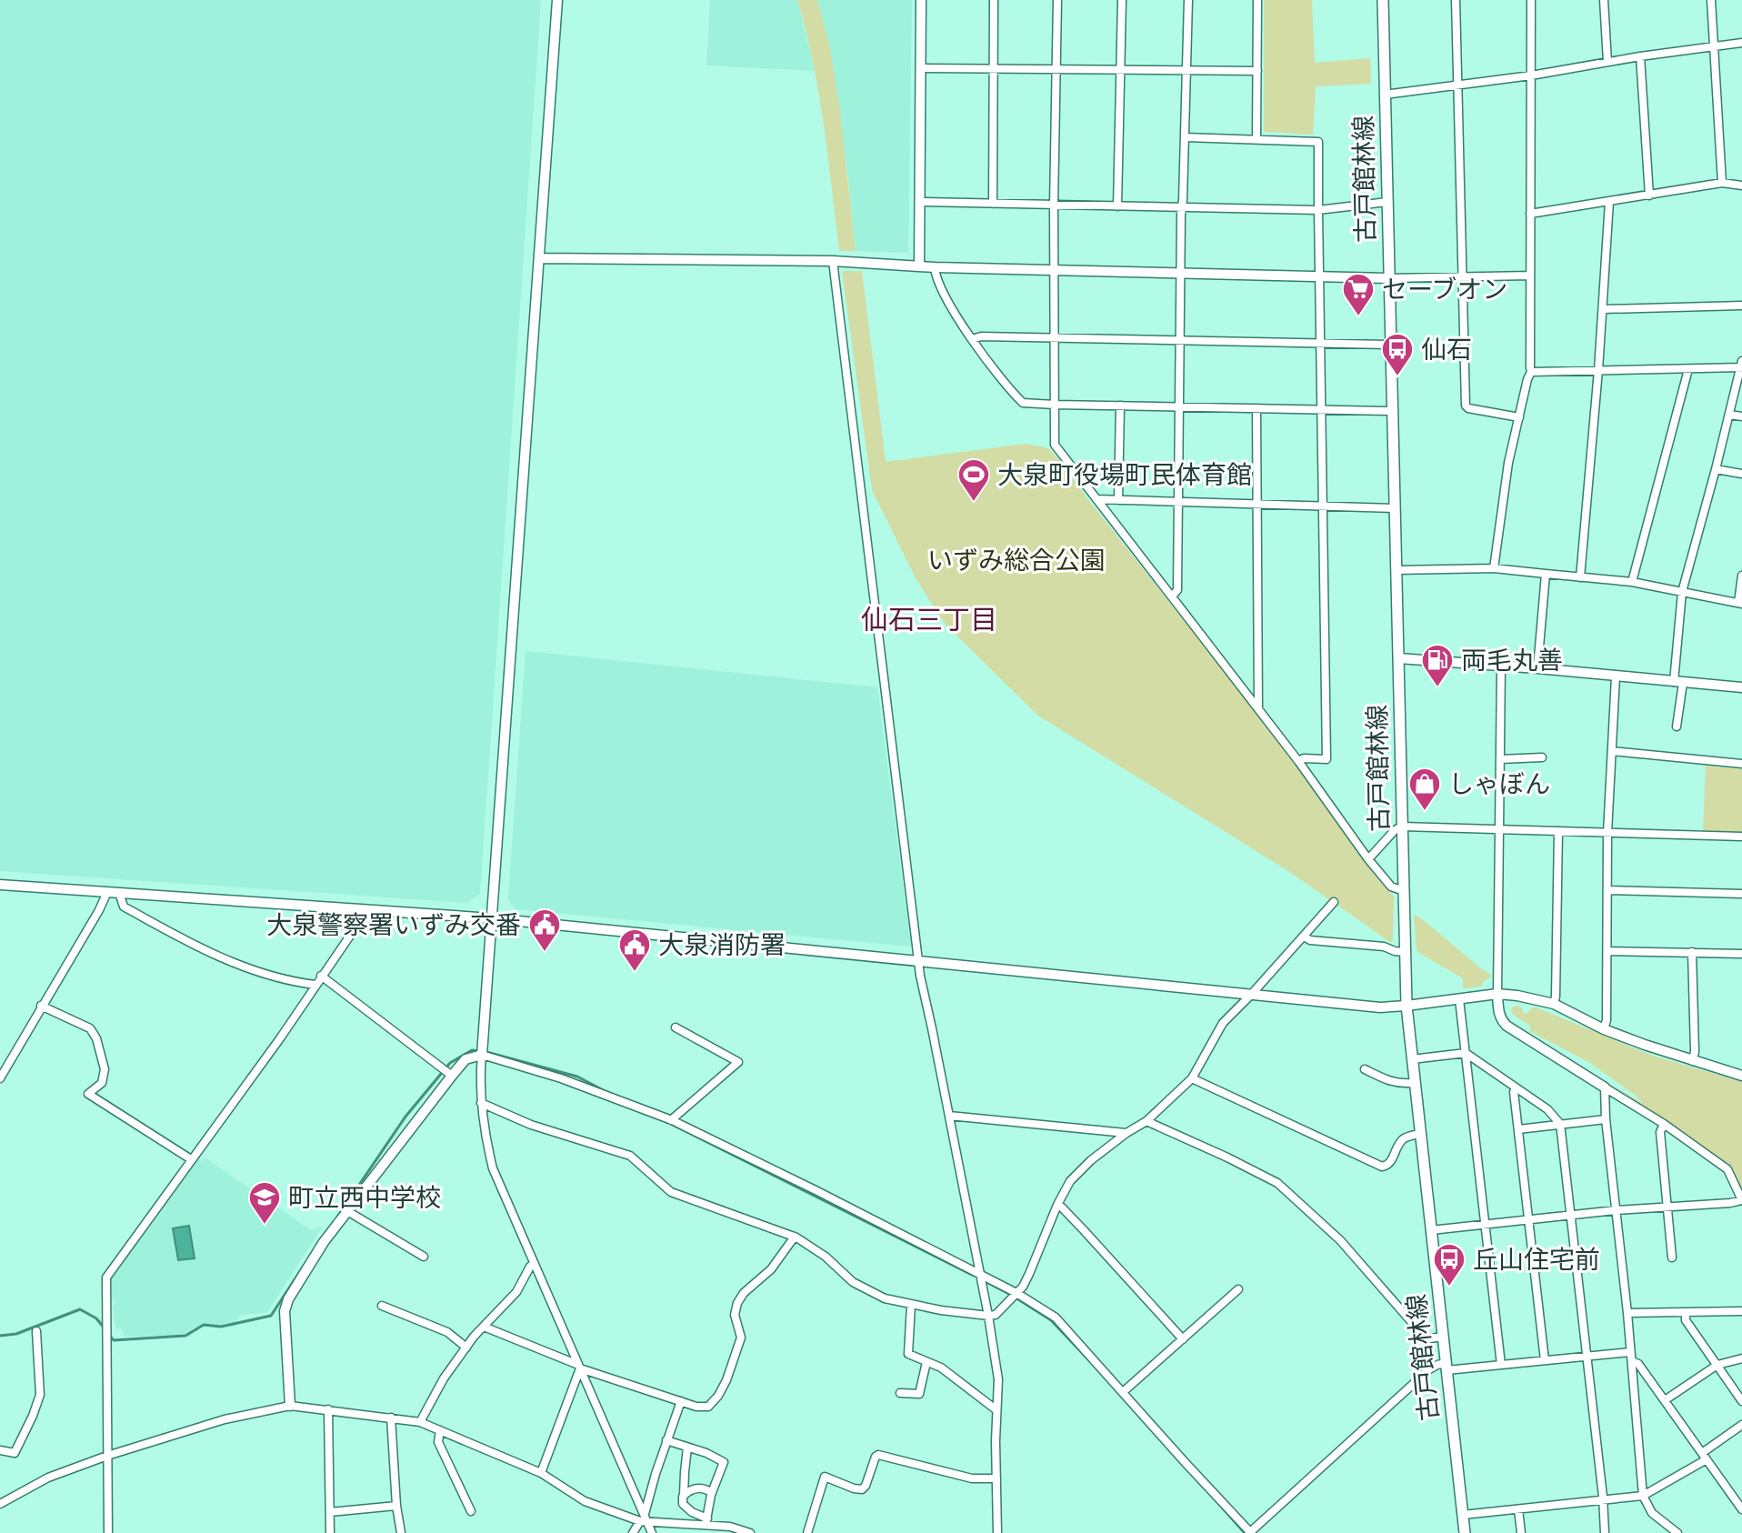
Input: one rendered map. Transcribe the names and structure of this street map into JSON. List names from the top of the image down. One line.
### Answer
{"streets":{"main road":["古戸館林線"]},"districts":["仙石三丁目"],"parks":["いずみ総合公園"],"places":{"supermarket":["セーブオン"],"bus stop":["仙石","丘山住宅前"],"sports":["大泉町役場町民体育館"],"fuel station":["両毛丸善"],"shop":["しゃぼん"],"public building":["大泉警察署いずみ交番","大泉消防署"],"school or university":["町立西中学校"]}}
